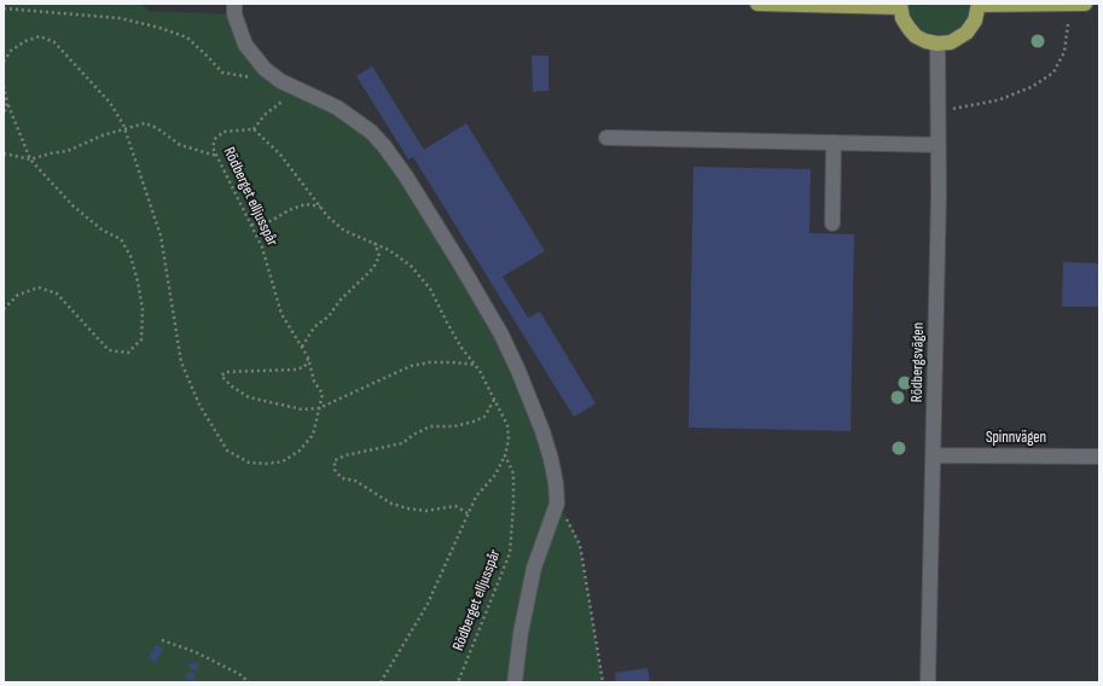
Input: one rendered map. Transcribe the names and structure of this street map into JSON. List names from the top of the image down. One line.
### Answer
{"streets":{"street":["Rödbergsvägen","Spinnvägen"],"path":["Rödberget elljusspår"]},"crossings":[["Rödbergsvägen","Spinnvägen"]]}
